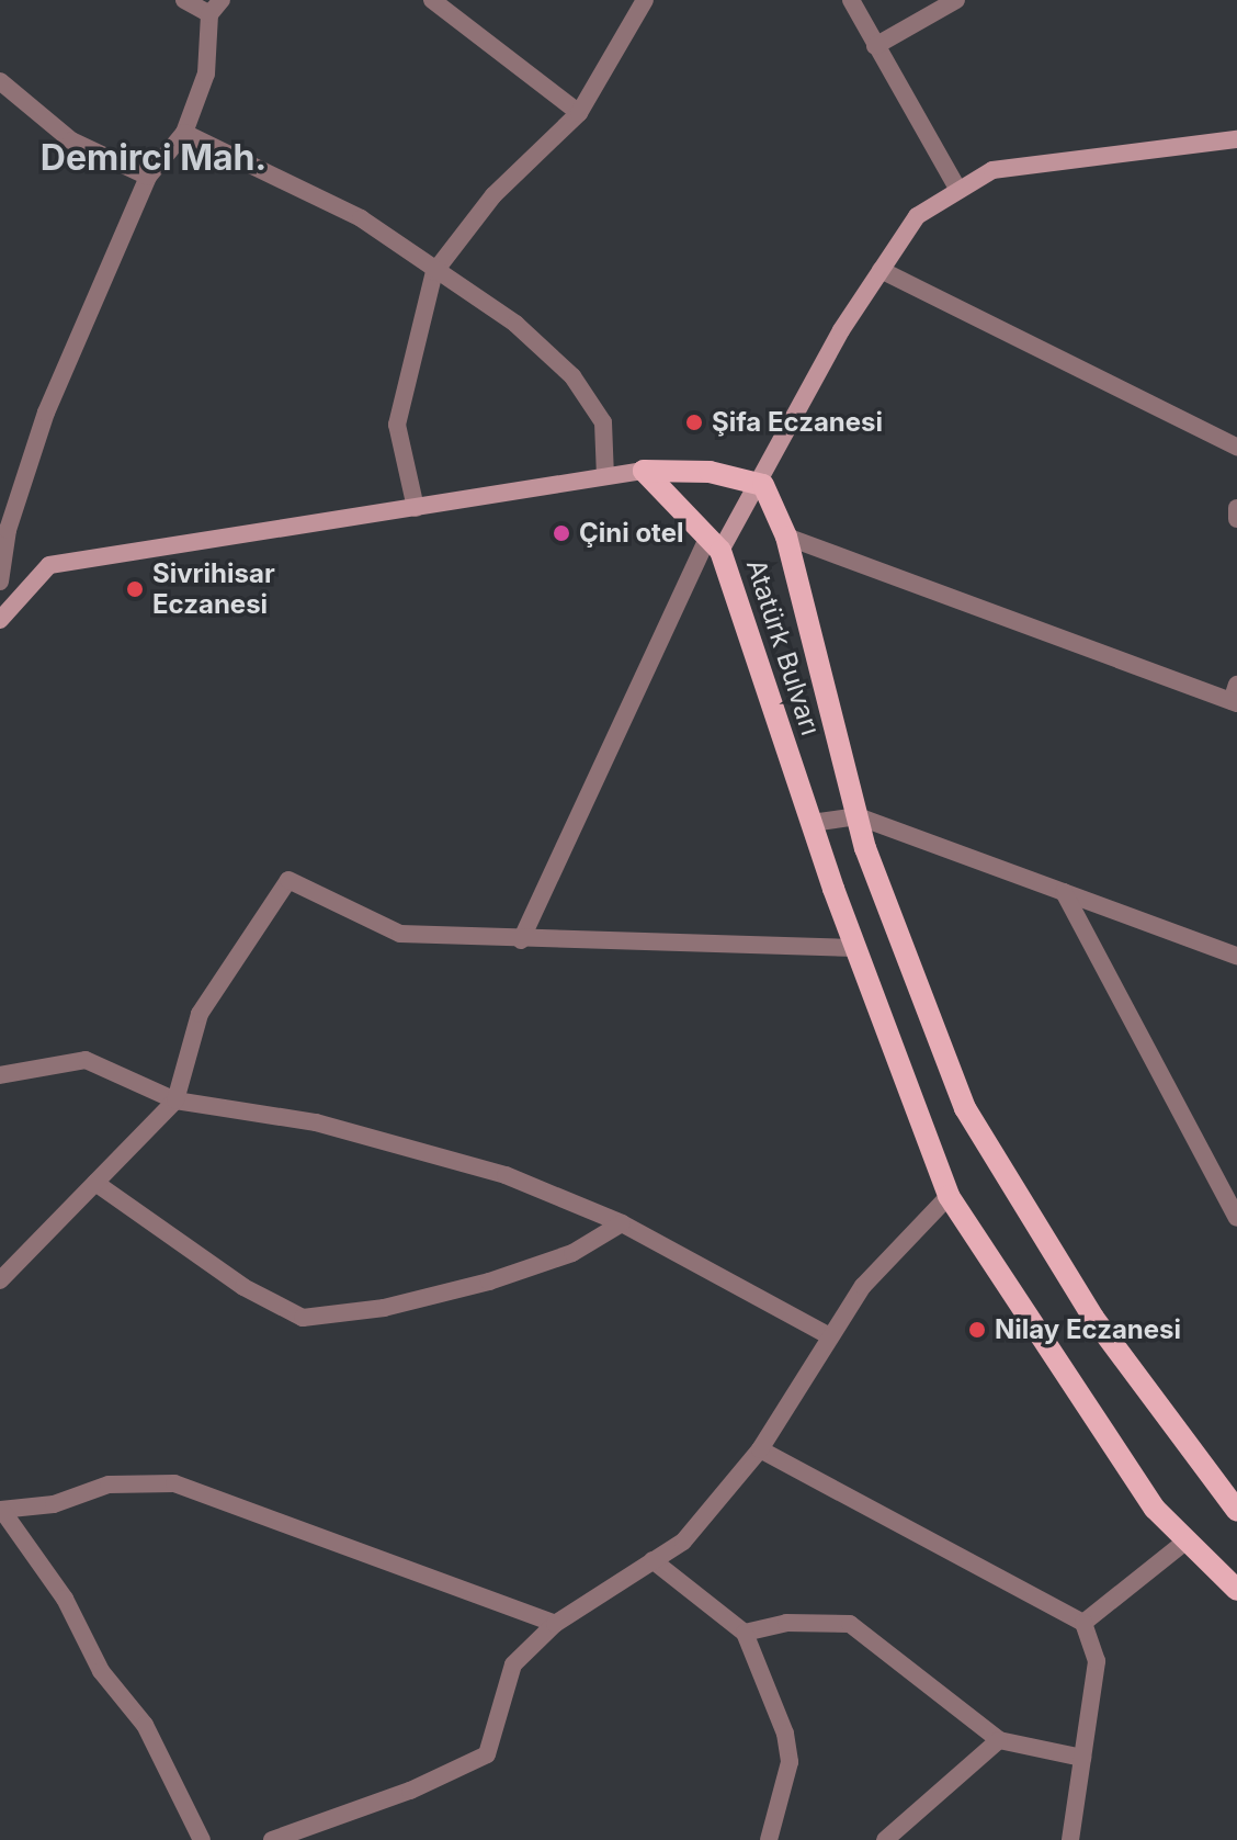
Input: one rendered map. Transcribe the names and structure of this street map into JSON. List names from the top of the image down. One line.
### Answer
{"streets":{"main road":["Atatürk Bulvarı"]},"districts":["Demirci Mah."],"places":["Şifa Eczanesi","Çini otel","Sivrihisar Eczanesi","Nilay Eczanesi"]}
